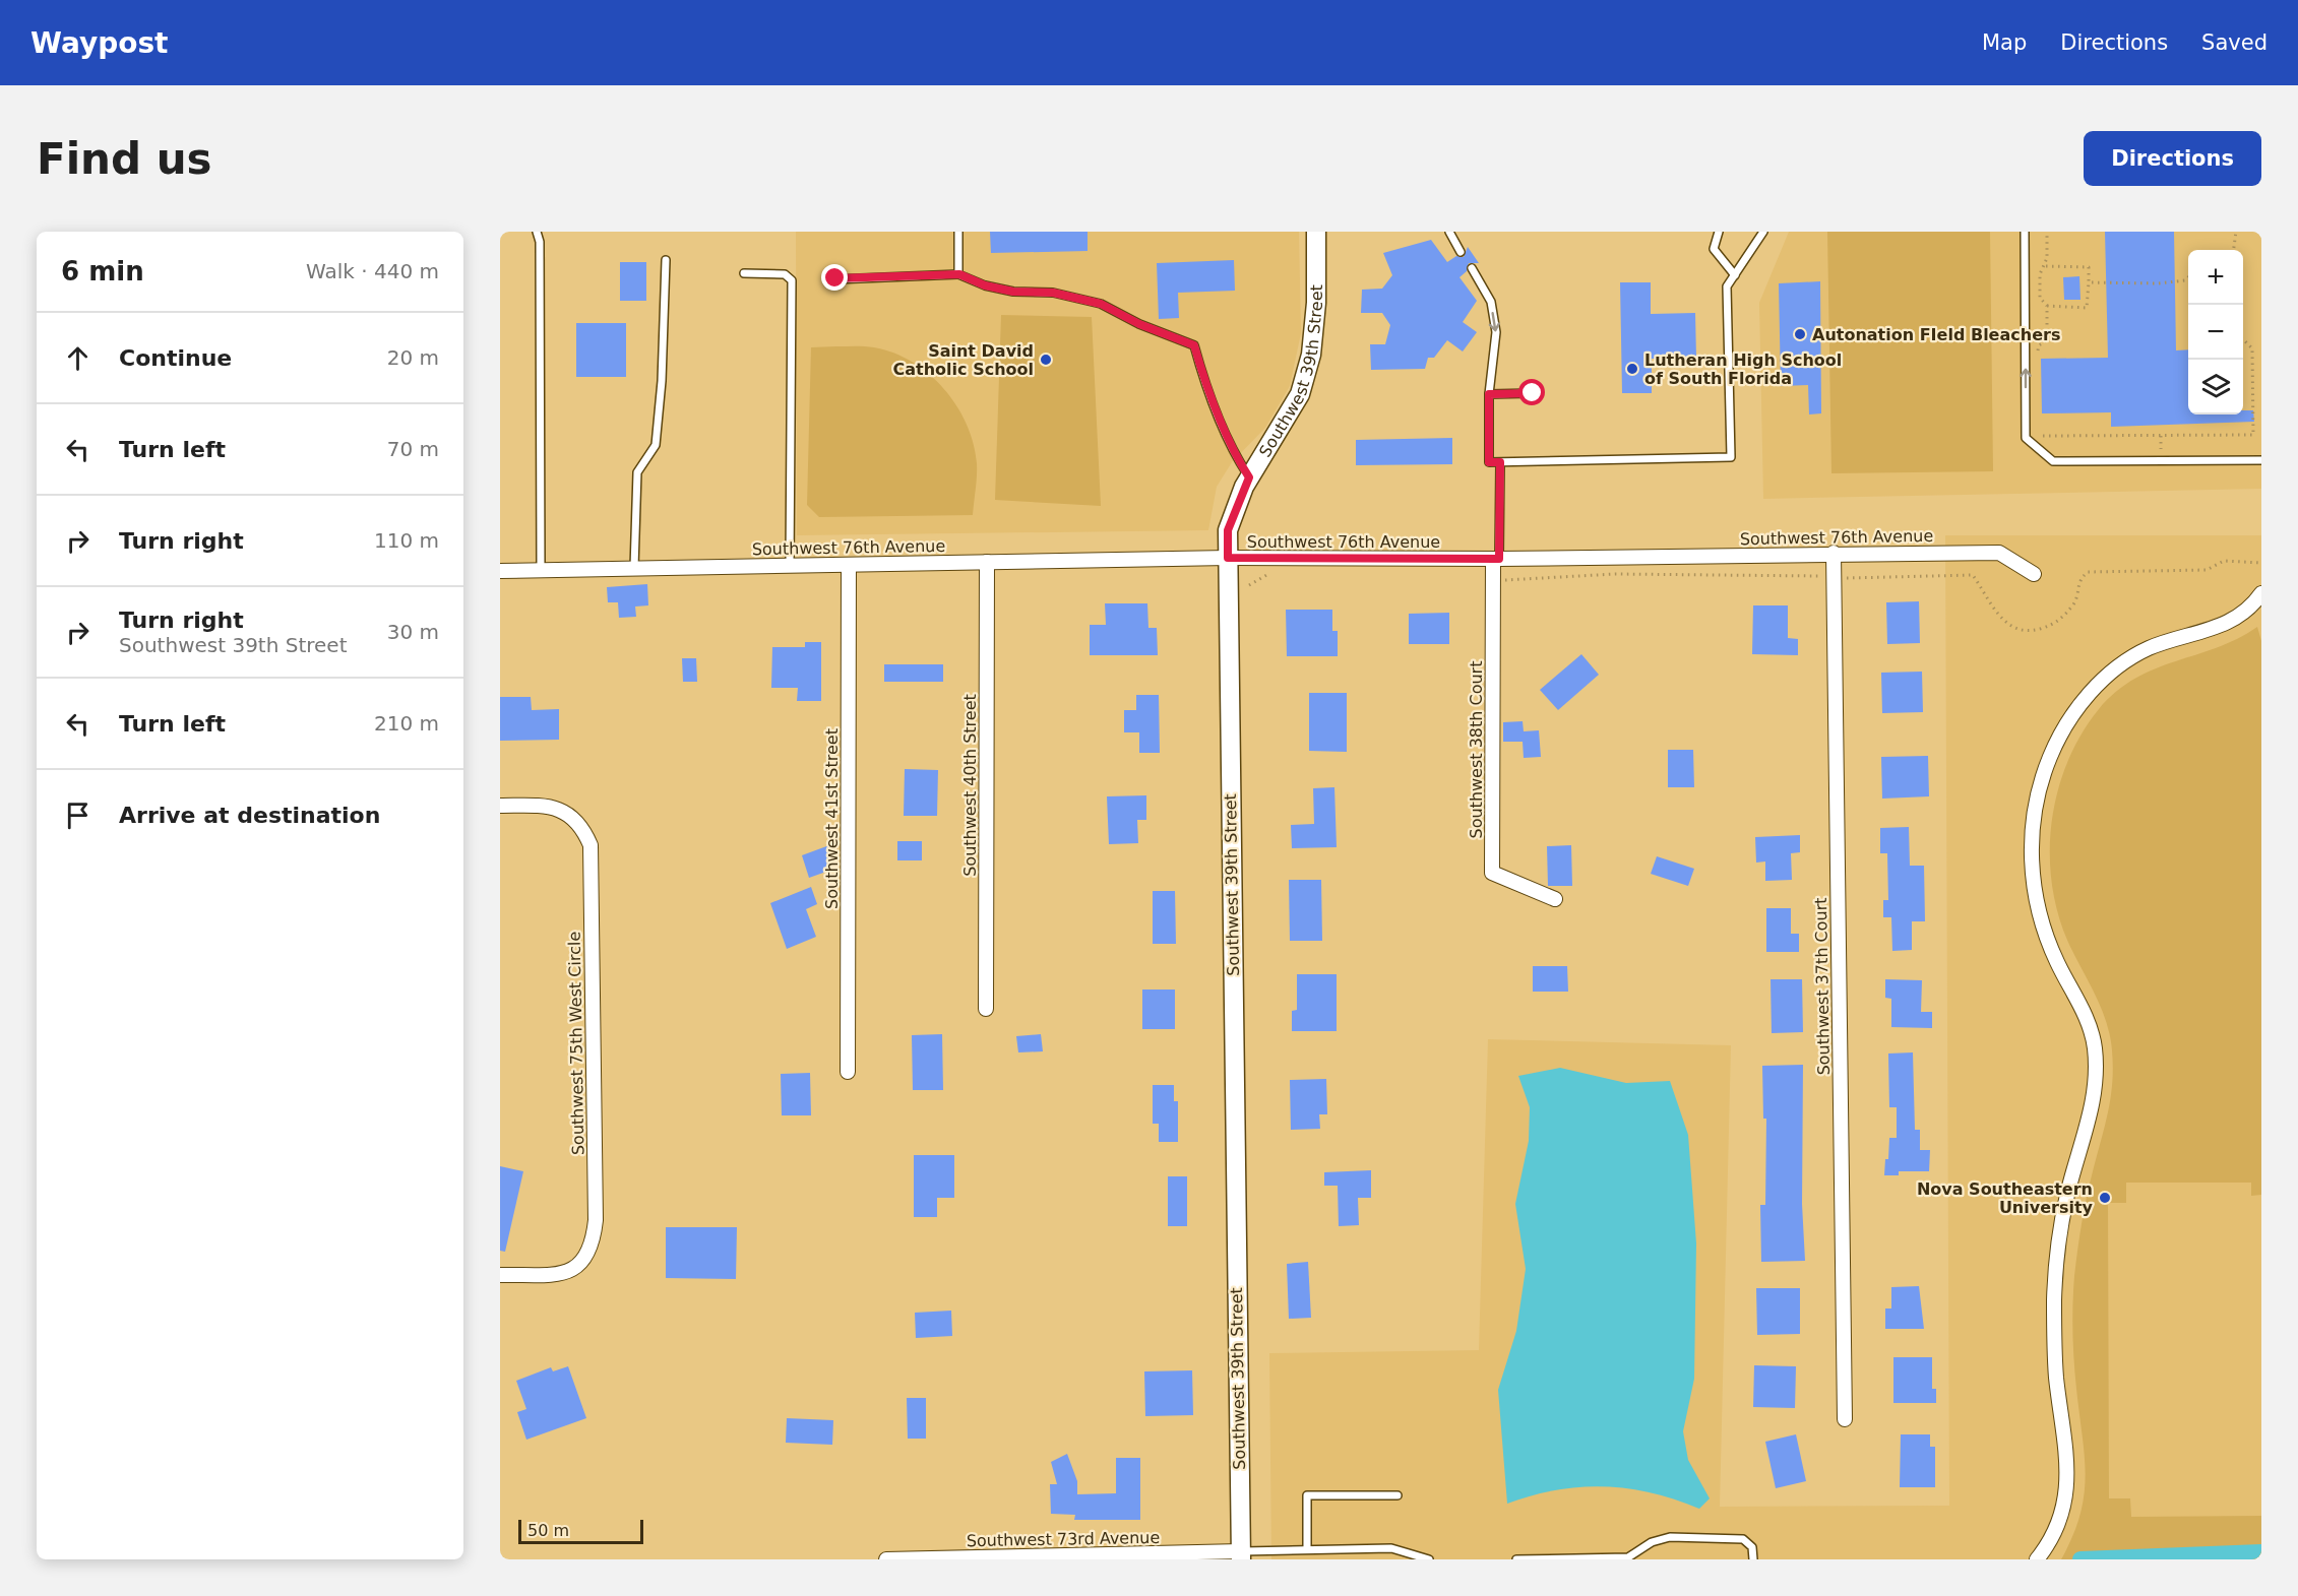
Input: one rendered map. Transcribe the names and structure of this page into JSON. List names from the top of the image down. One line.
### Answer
{"streets":{"street":["Southwest 39th Street","Southwest 76th Avenue","Southwest 38th Court","Southwest 40th Street","Southwest 41st Street","Southwest 37th Court","Southwest 75th West Circle","Southwest 73rd Avenue"]},"crossings":[["Southwest 39th Street","Southwest 76th Avenue"],["Southwest 39th Street","Southwest 73rd Avenue"],["Southwest 76th Avenue","Southwest 38th Court"],["Southwest 76th Avenue","Southwest 40th Street"],["Southwest 76th Avenue","Southwest 41st Street"],["Southwest 76th Avenue","Southwest 37th Court"]],"places":["Autonation FIeld Bleachers","Saint David Catholic School","Lutheran High School of South Florida","Nova Southeastern University"],"scale_bar":"50 m","page":{"header":"Waypost","nav":["Map","Directions","Saved"],"buttons":"Directions","title":"Find us","heading":["6 min","Walk · 440 m"],"map_buttons":["+","−"],"list":[["Continue","20 m"],["Turn left","70 m"],["Turn right","110 m"],["Turn right","Southwest 39th Street","30 m"],["Turn left","210 m"],"Arrive at destination"],"scale":"50 m"}}
